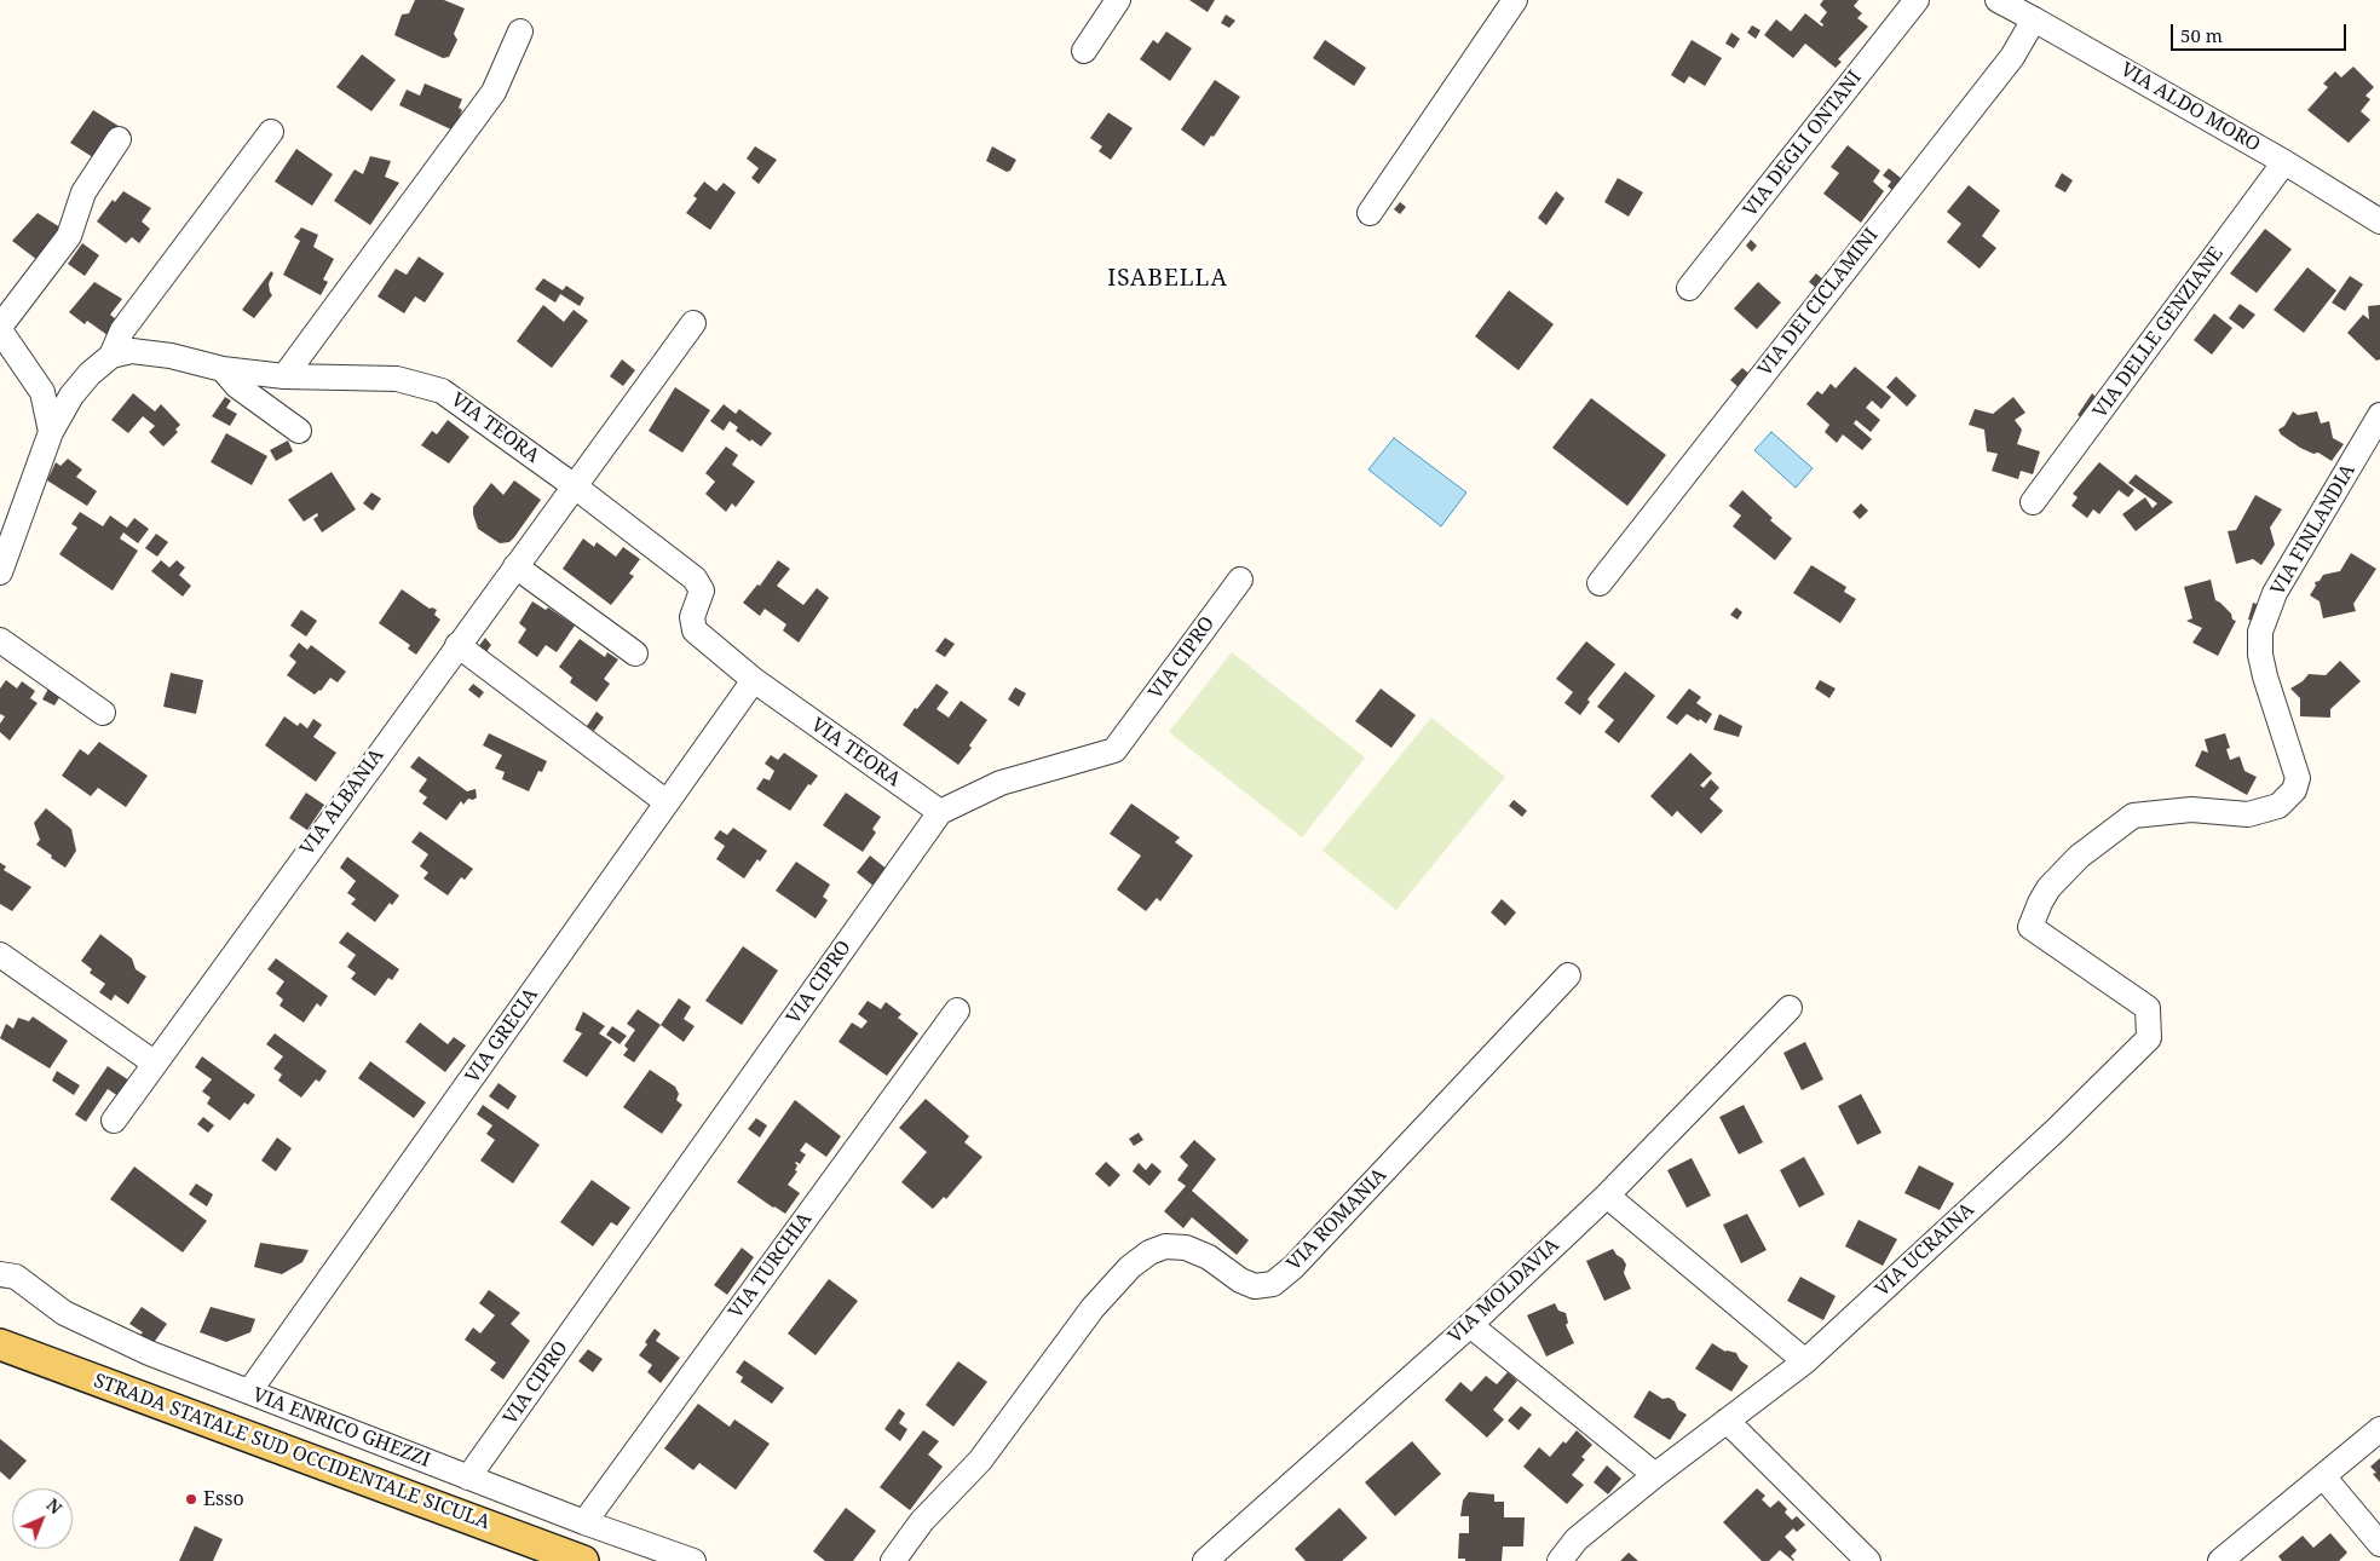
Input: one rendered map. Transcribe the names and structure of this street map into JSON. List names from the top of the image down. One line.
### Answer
{"streets":{"main road":["STRADA STATALE SUD OCCIDENTALE SICULA"],"street":["VIA ALDO MORO","VIA DEGLI ONTANI","VIA DEI CICLAMINI","VIA DELLE GENZIANE","VIA TEORA","VIA FINLANDIA","VIA CIPRO","VIA ALBANIA","VIA GRECIA","VIA ROMANIA","VIA UCRAINA","VIA TURCHIA","VIA MOLDAVIA","VIA ENRICO GHEZZI"]},"crossings":[["VIA ALDO MORO","VIA DEI CICLAMINI"],["VIA ALDO MORO","VIA DELLE GENZIANE"],["VIA TEORA","VIA CIPRO"],["VIA TEORA","VIA ALBANIA"],["VIA TEORA","VIA GRECIA"],["VIA FINLANDIA","VIA UCRAINA"],["VIA CIPRO","VIA ENRICO GHEZZI"],["VIA GRECIA","VIA ENRICO GHEZZI"],["VIA TURCHIA","VIA ENRICO GHEZZI"]],"districts":["ISABELLA"],"places":["Esso"],"scale_bar":"50 m","north":"top right"}
